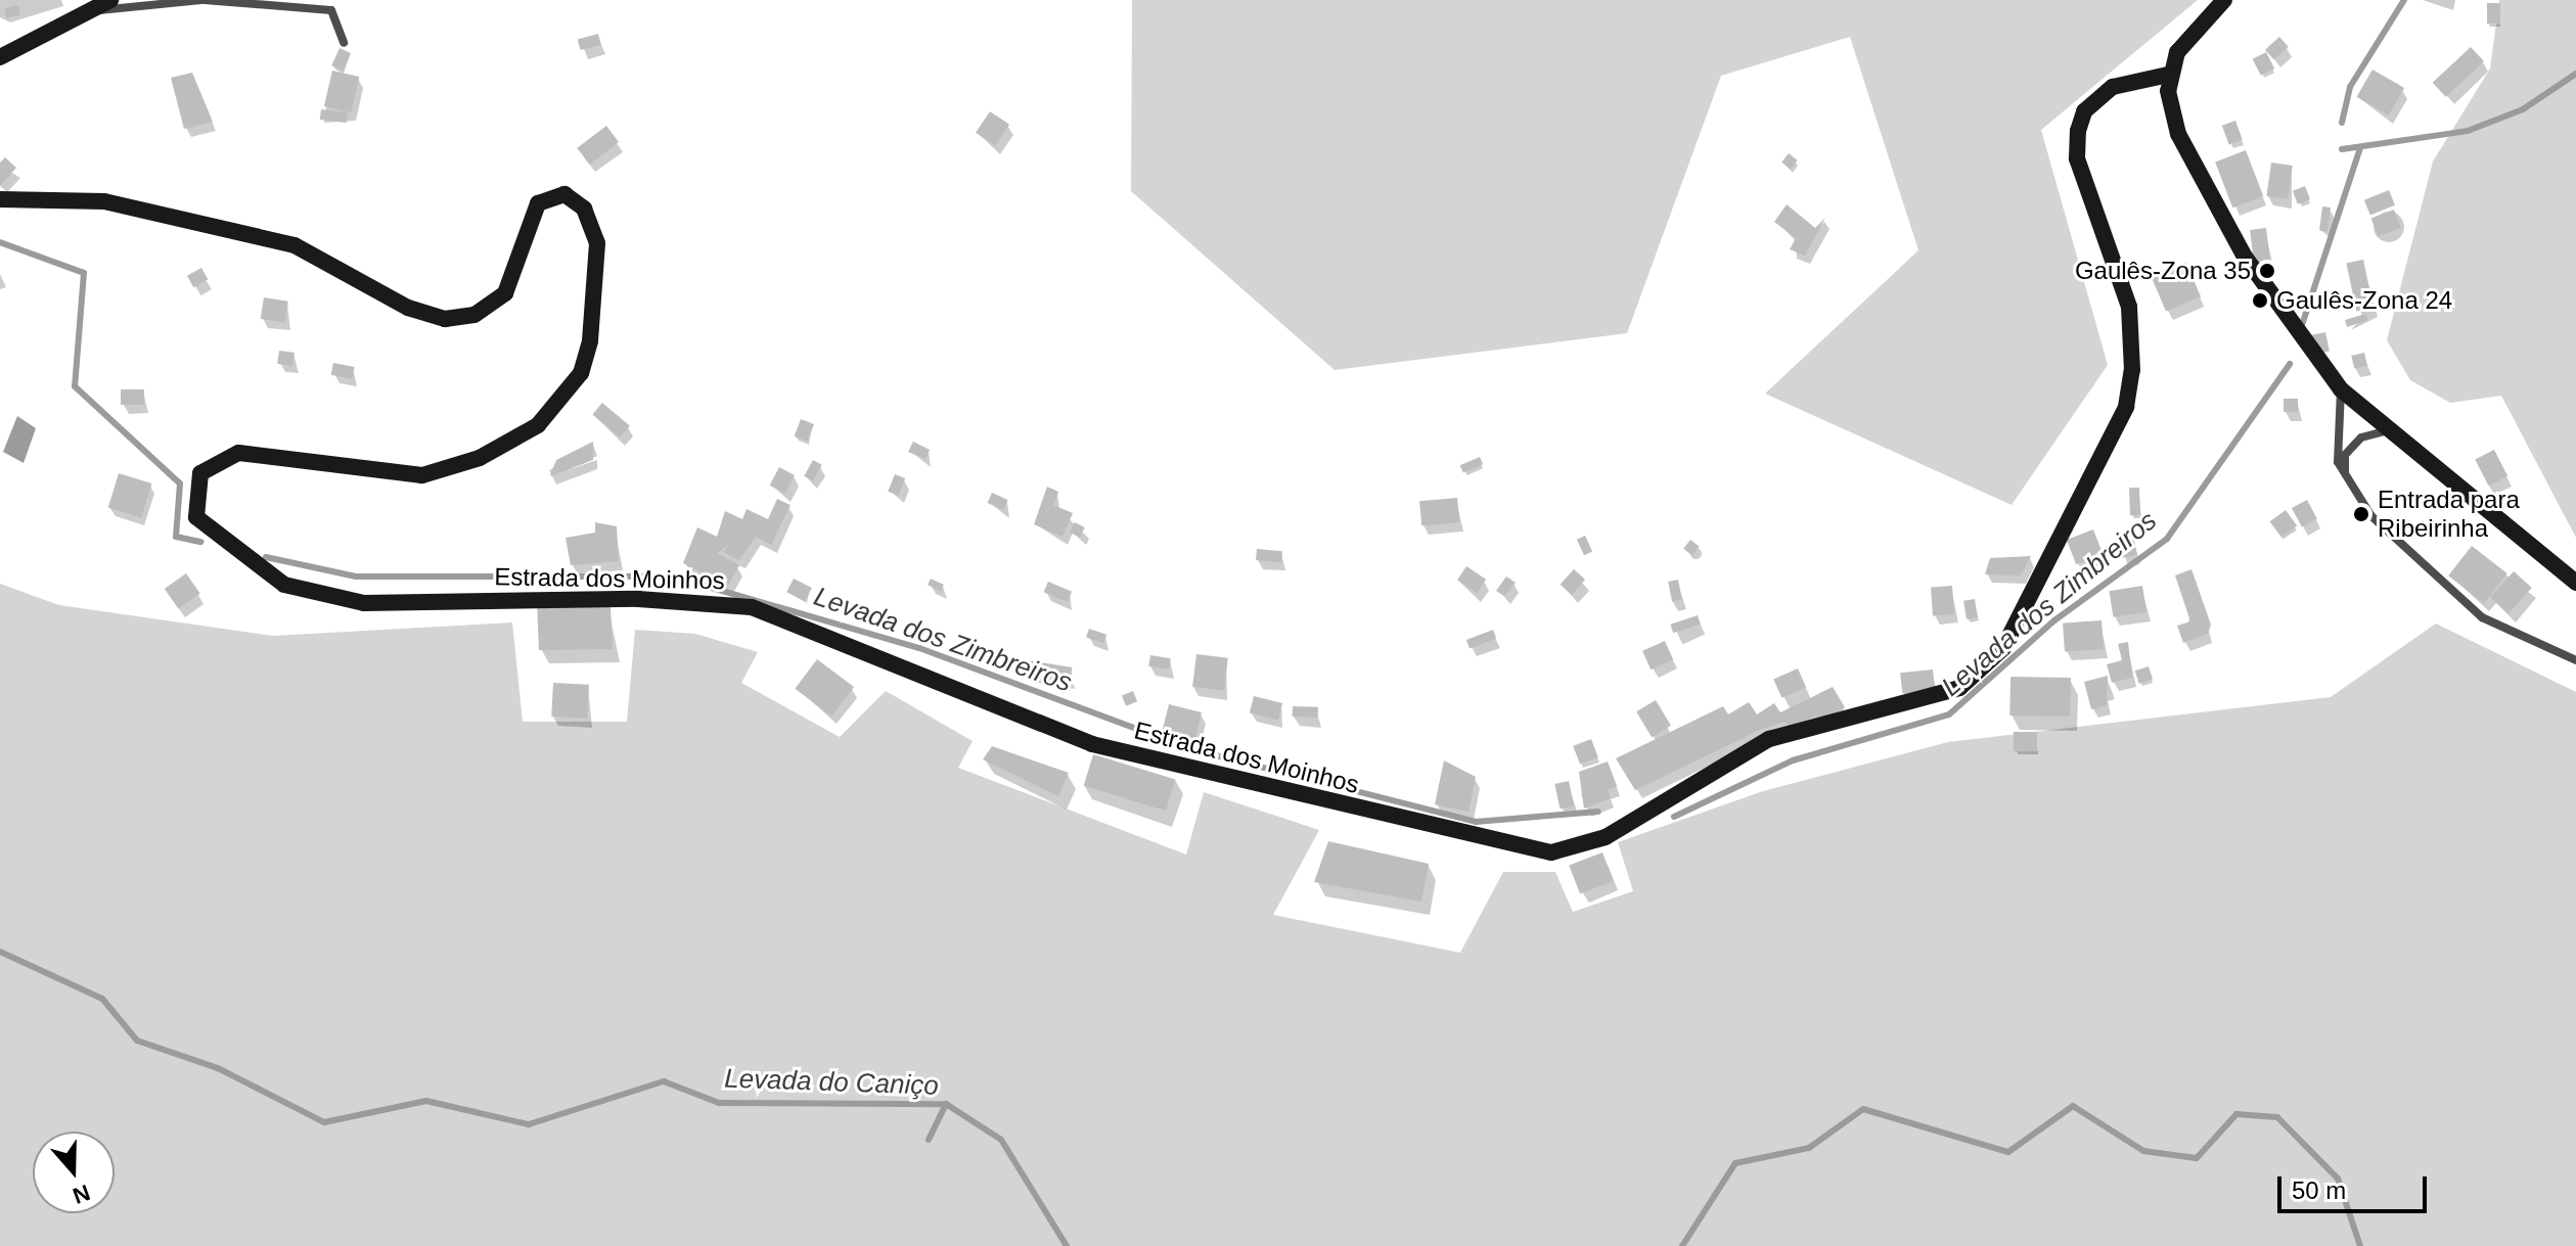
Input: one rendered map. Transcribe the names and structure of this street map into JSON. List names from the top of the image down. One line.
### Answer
{"streets":{"street":["Estrada dos Moinhos"]},"water":["Levada dos Zimbreiros","Levada do Caniço"],"places":["Gaulês-Zona 35","Gaulês-Zona 24","Entrada para Ribeirinha"],"scale_bar":"50 m","north":"bottom"}
